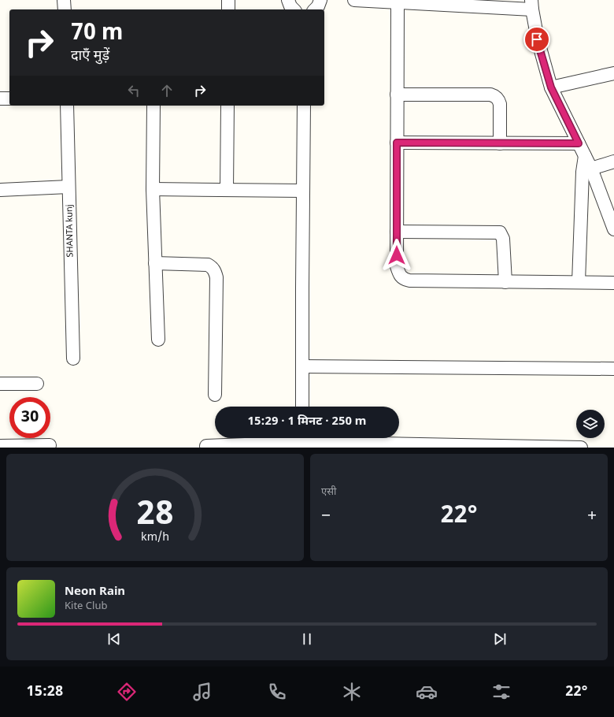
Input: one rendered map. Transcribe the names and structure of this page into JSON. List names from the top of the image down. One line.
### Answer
{"streets":{"street":["SHANTA kunj"]},"page":{"turn":["70 m","दाएँ मुड़ें"],"limit":"30","trip":"15:29 · 1 मिनट · 250 m","tile":"एसी","heat":["−","22°","+"],"song":["Neon Rain","Kite Club"],"tabs":["15:28","22°"],"gauge":["28","km/h"]}}
